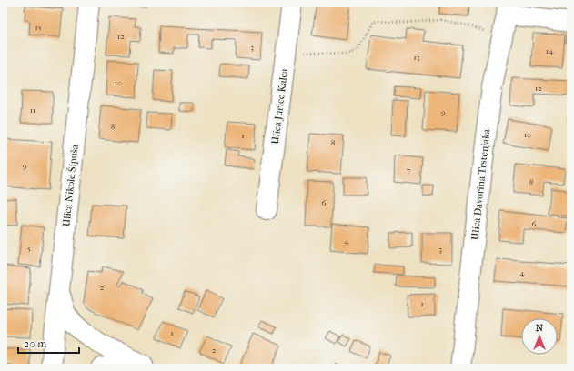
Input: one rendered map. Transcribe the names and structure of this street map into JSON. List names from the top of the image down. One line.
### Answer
{"streets":{"street":["Ulica Jurice Kalca","Ulica Davorina Trstenjaka","Ulica Nikole Šipuša"]},"house_numbers":["15","12","3","14","13","10","12","11","9","8","10","1","8","9","7","8","6","6","4","5","3","4","2","1","1","2"],"scale_bar":"20 m","north":"top"}
